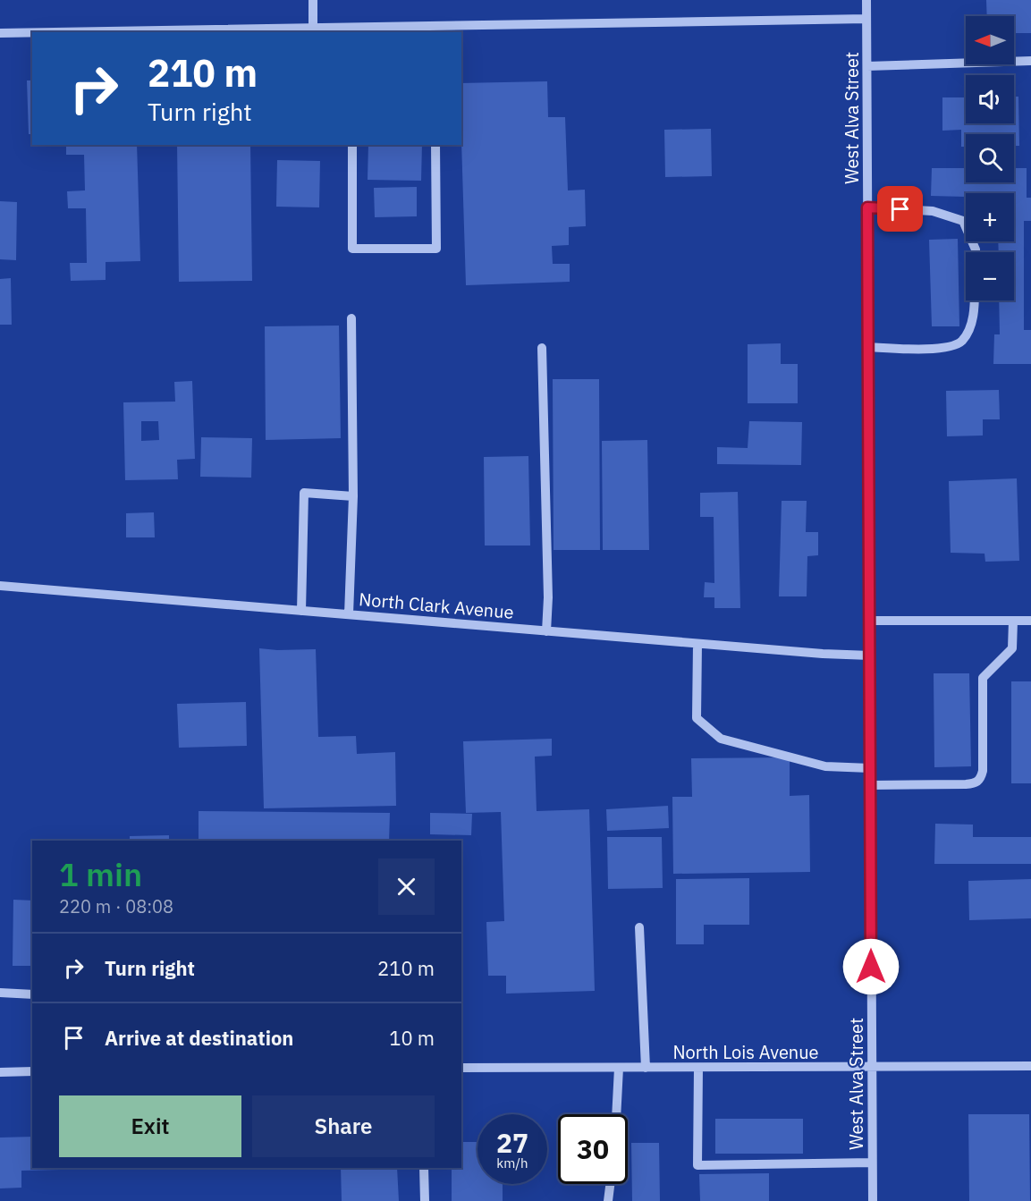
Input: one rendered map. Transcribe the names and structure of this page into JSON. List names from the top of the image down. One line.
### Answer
{"streets":{"street":["West Alva Street","North Clark Avenue","North Lois Avenue"]},"crossings":[["West Alva Street","North Clark Avenue"],["West Alva Street","North Lois Avenue"]],"north":"left","page":{"map_buttons":["+","−"],"turn":["210 m","Turn right"],"heading":["1 min","220 m · 08:08"],"list":[{"name":"Turn right","value":"210 m"},{"name":"Arrive at destination","value":"10 m"}],"buttons":["Exit","Share"],"speed":"27 km/h","limit":"30"}}
